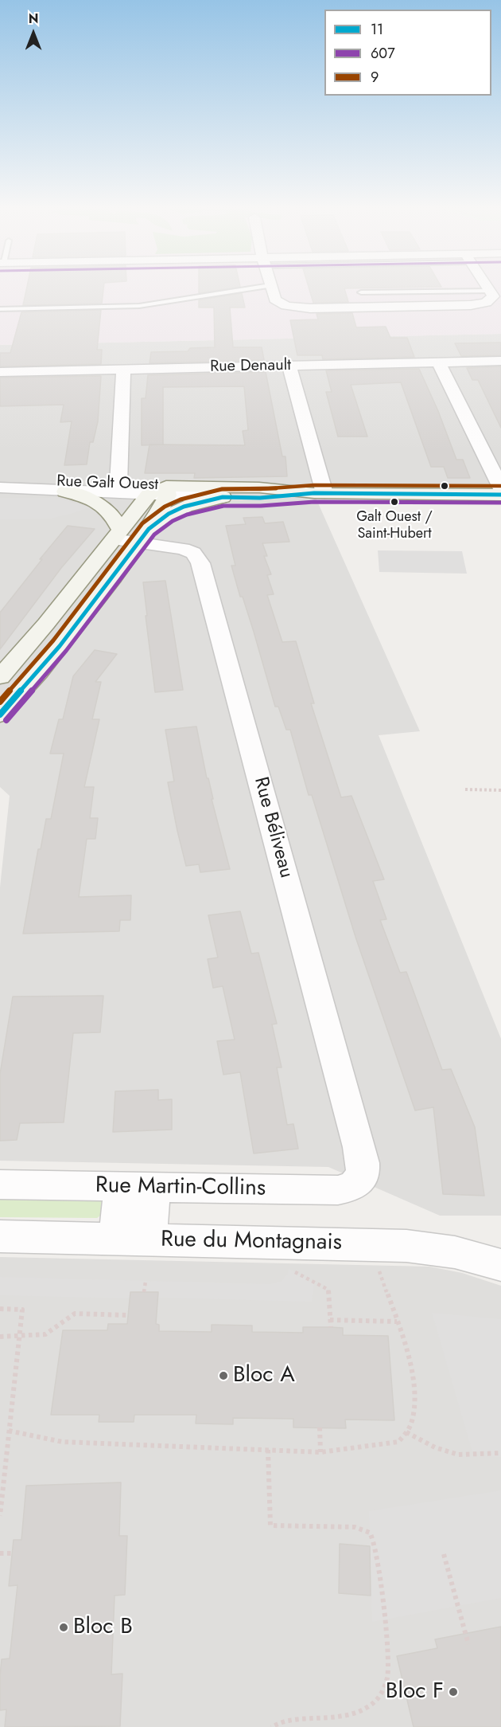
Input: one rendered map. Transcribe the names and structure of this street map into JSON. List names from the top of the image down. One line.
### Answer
{"streets":{"main road":["Rue Galt Ouest"],"street":["Rue Denault","Rue Béliveau","Rue Martin-Collins","Rue du Montagnais"]},"crossings":[["Rue Béliveau","Rue Martin-Collins"]],"places":["Galt Ouest / Saint-Hubert","Bloc A","Bloc B","Bloc F"],"lines":["transit line 9","transit line 11","transit line 607"],"legend":["11","607","9"],"north":"top"}
